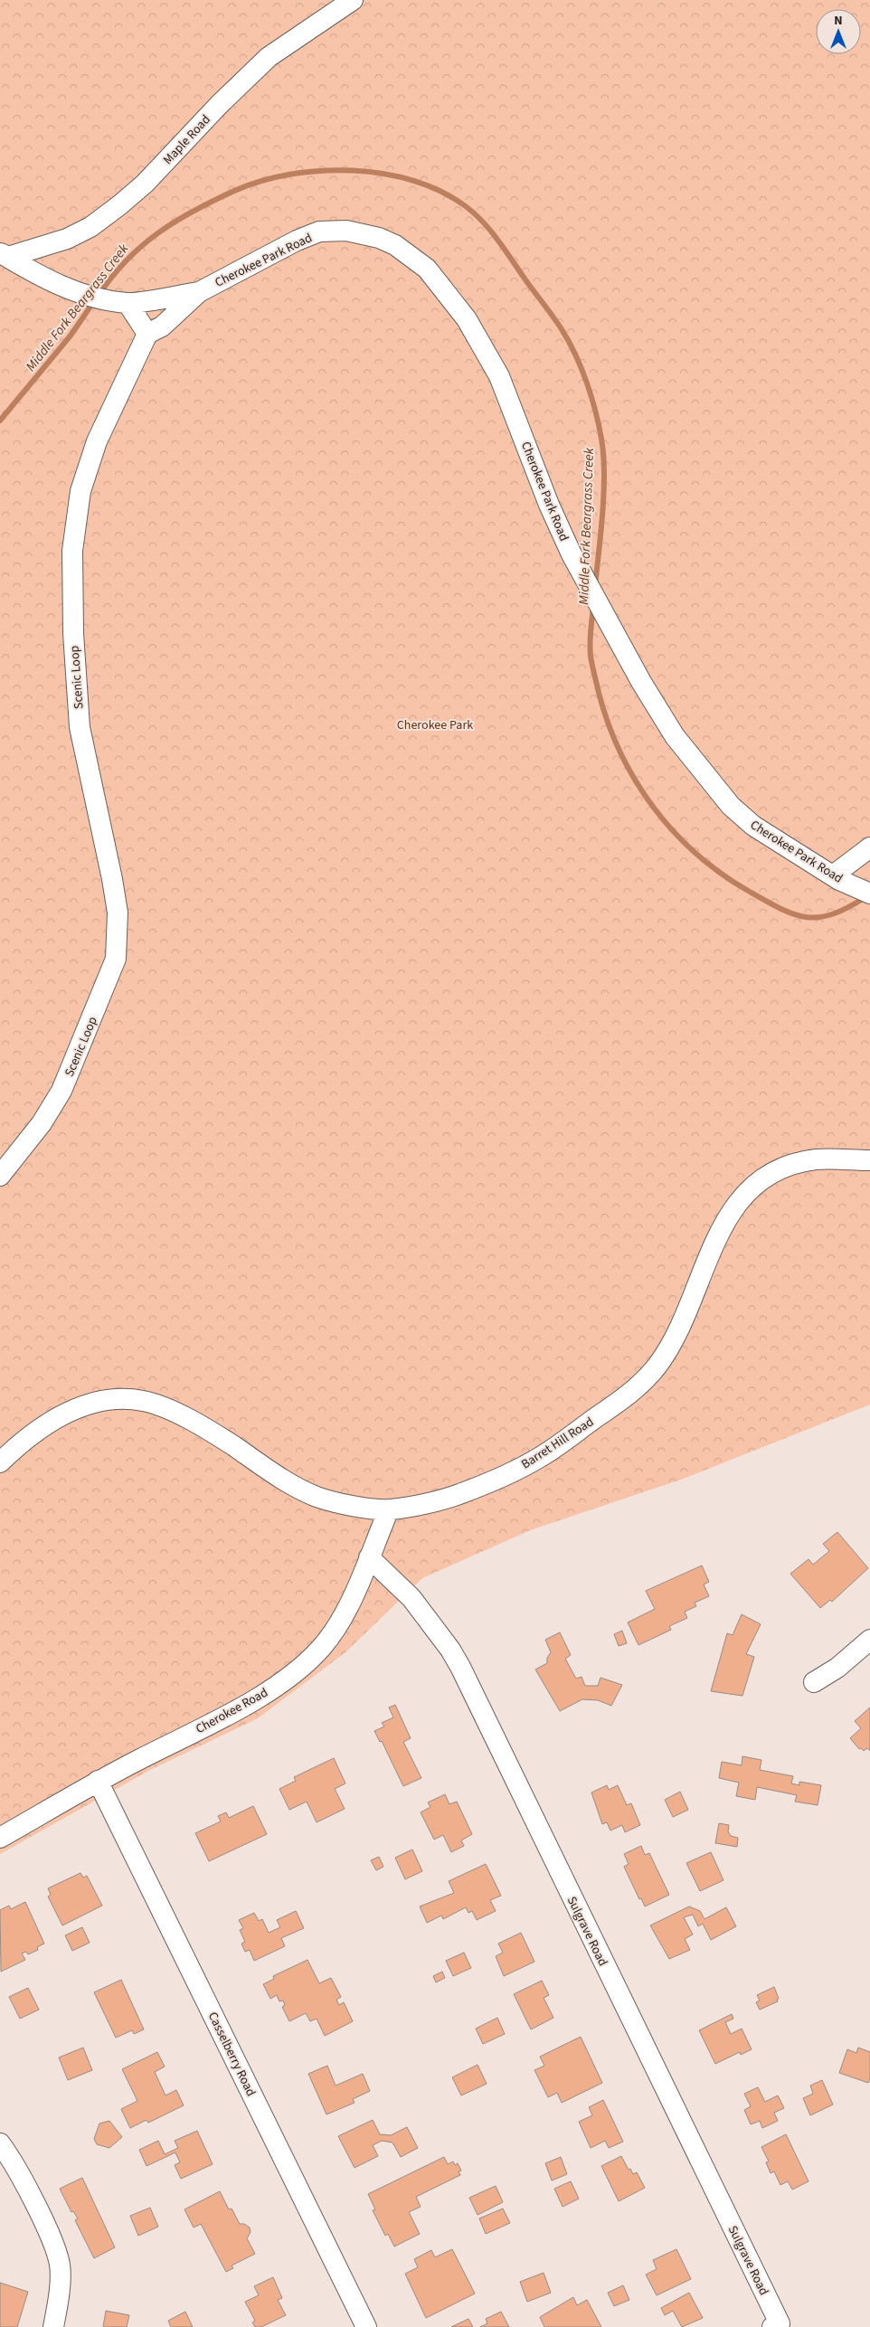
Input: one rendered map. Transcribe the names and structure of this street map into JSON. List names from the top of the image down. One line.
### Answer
{"streets":{"street":["Maple Road","Cherokee Park Road","Scenic Loop","Barret Hill Road","Cherokee Road","Sulgrave Road","Casselberry Road"]},"crossings":[["Cherokee Park Road","Scenic Loop"],["Barret Hill Road","Cherokee Road"],["Cherokee Road","Sulgrave Road"],["Cherokee Road","Casselberry Road"]],"water":["Middle Fork Beargrass Creek"],"parks":["Cherokee Park"],"north":"top"}
